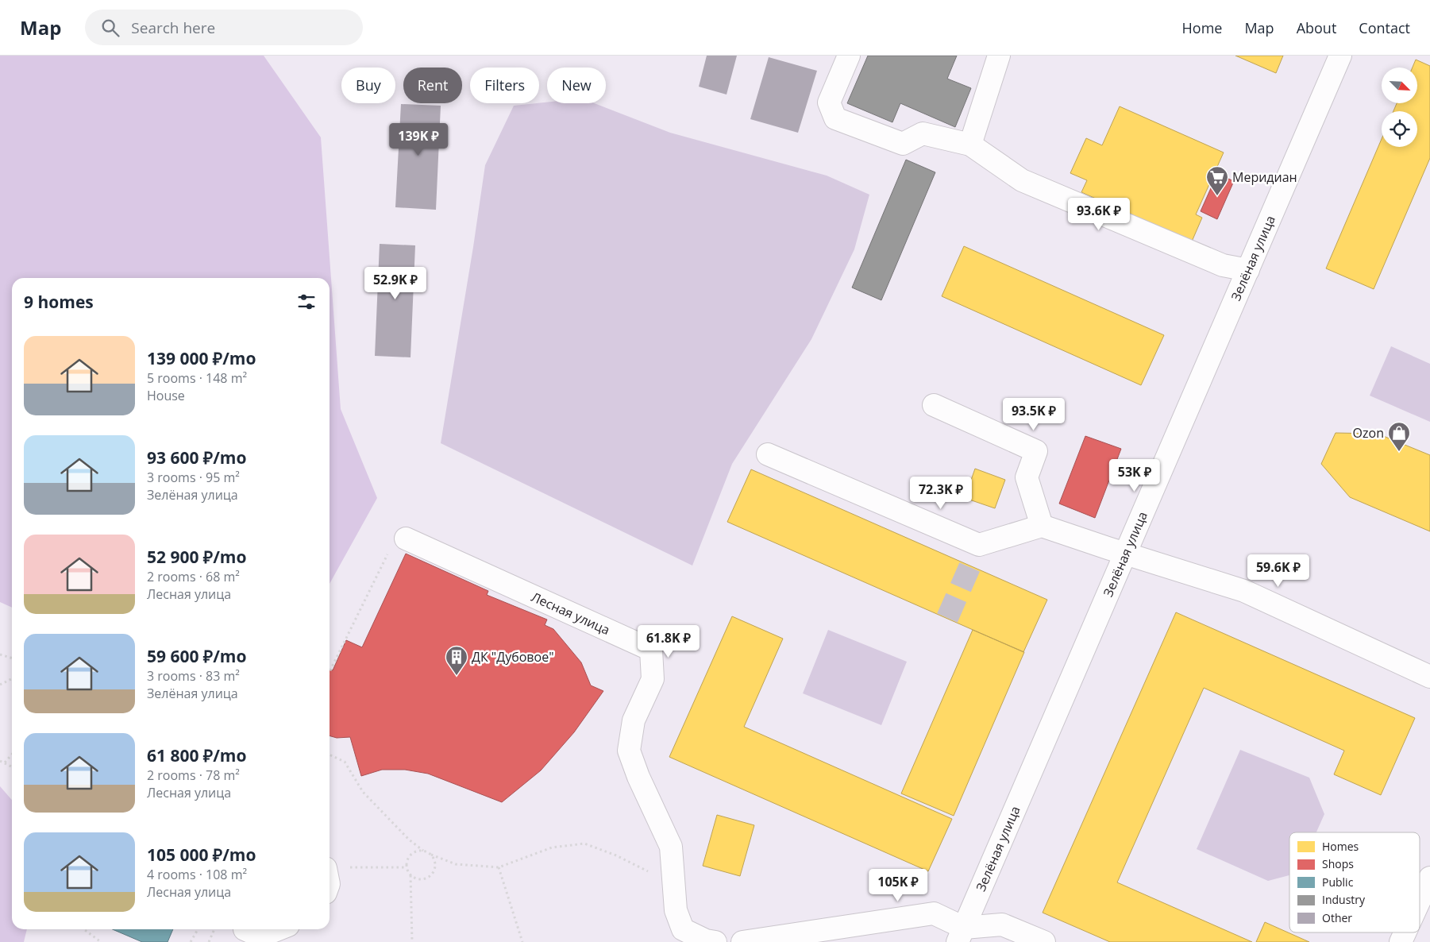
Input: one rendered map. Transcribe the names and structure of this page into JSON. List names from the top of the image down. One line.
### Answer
{"streets":{"street":["Зелёная улица","Лесная улица"]},"places":{"supermarket":["Меридиан"],"shop":["Ozon"],"building":["ДК \"Дубовое\""]},"legend":["Homes","Shops","Public","Industry","Other"],"north":"bottom right","page":{"header":"Map","search":"Search here","nav":["Home","Map","About","Contact"],"chip":["Buy","Rent","Filters","New"],"price":["139K ₽","93.6K ₽","52.9K ₽","93.5K ₽","53K ₽","72.3K ₽","59.6K ₽","61.8K ₽","105K ₽"],"heading":"9 homes","list":[{"name":"139 000 ₽/mo","note":"5 rooms · 148 m² · House"},{"name":"93 600 ₽/mo","note":"3 rooms · 95 m² · Зелёная улица"},{"name":"52 900 ₽/mo","note":"2 rooms · 68 m² · Лесная улица"},{"name":"59 600 ₽/mo","note":"3 rooms · 83 m² · Зелёная улица"},{"name":"61 800 ₽/mo","note":"2 rooms · 78 m² · Лесная улица"},{"name":"105 000 ₽/mo","note":"4 rooms · 108 m² · Лесная улица"}]}}
